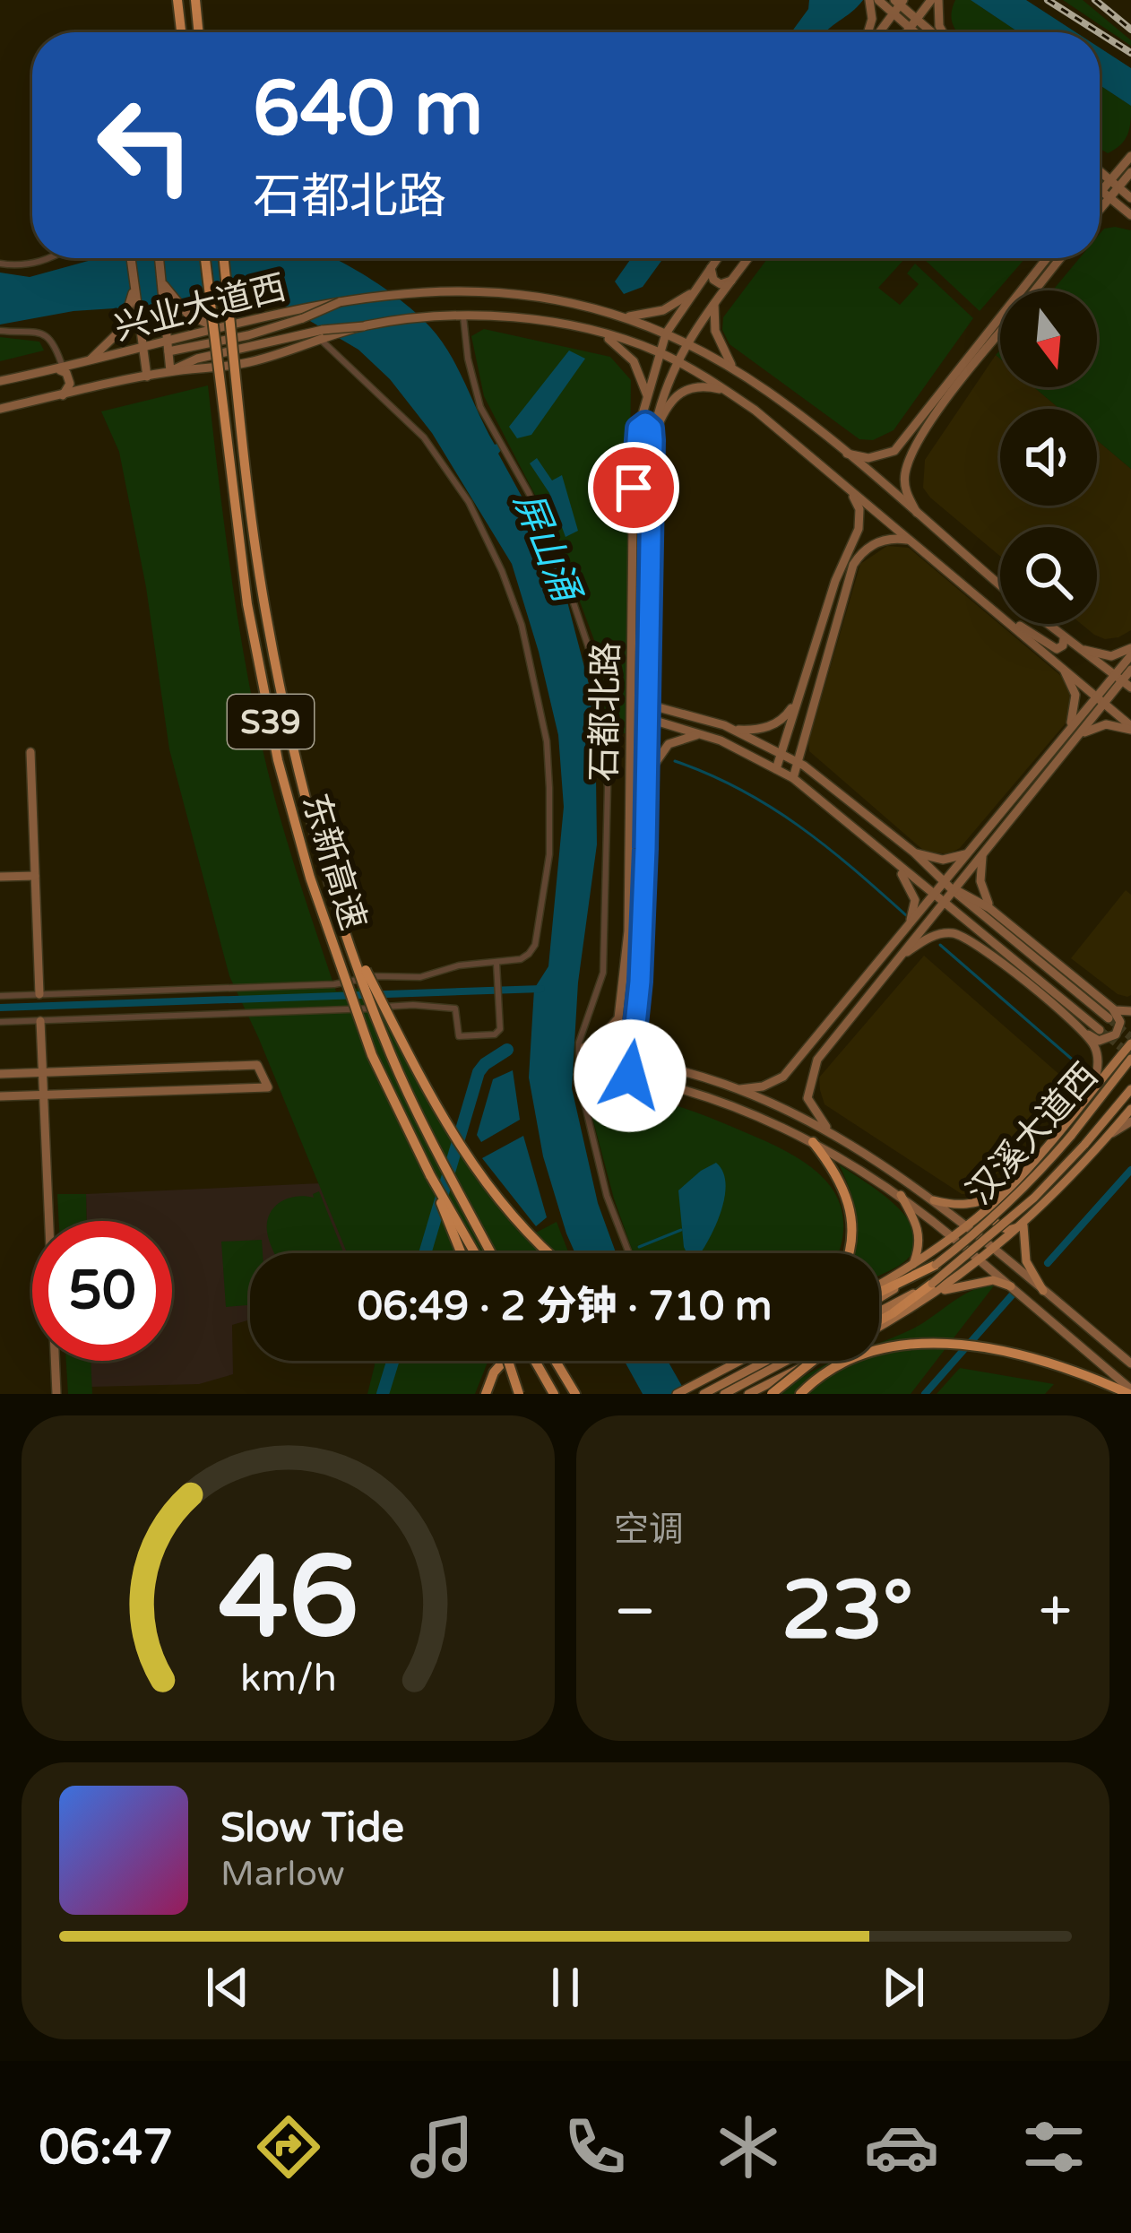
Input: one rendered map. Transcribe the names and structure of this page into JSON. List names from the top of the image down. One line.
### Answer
{"streets":{"highway":["S39","东新高速"],"main road":["兴业大道西","石都北路","汉溪大道西"]},"crossings":[["兴业大道西","石都北路"]],"water":["屏山涌"],"north":"bottom","page":{"turn":["640 m","石都北路"],"limit":"50","trip":"06:49 · 2 分钟 · 710 m","tile":"空调","heat":["−","23°","+"],"song":["Slow Tide","Marlow"],"tabs":"06:47","gauge":["46","km/h"]}}
